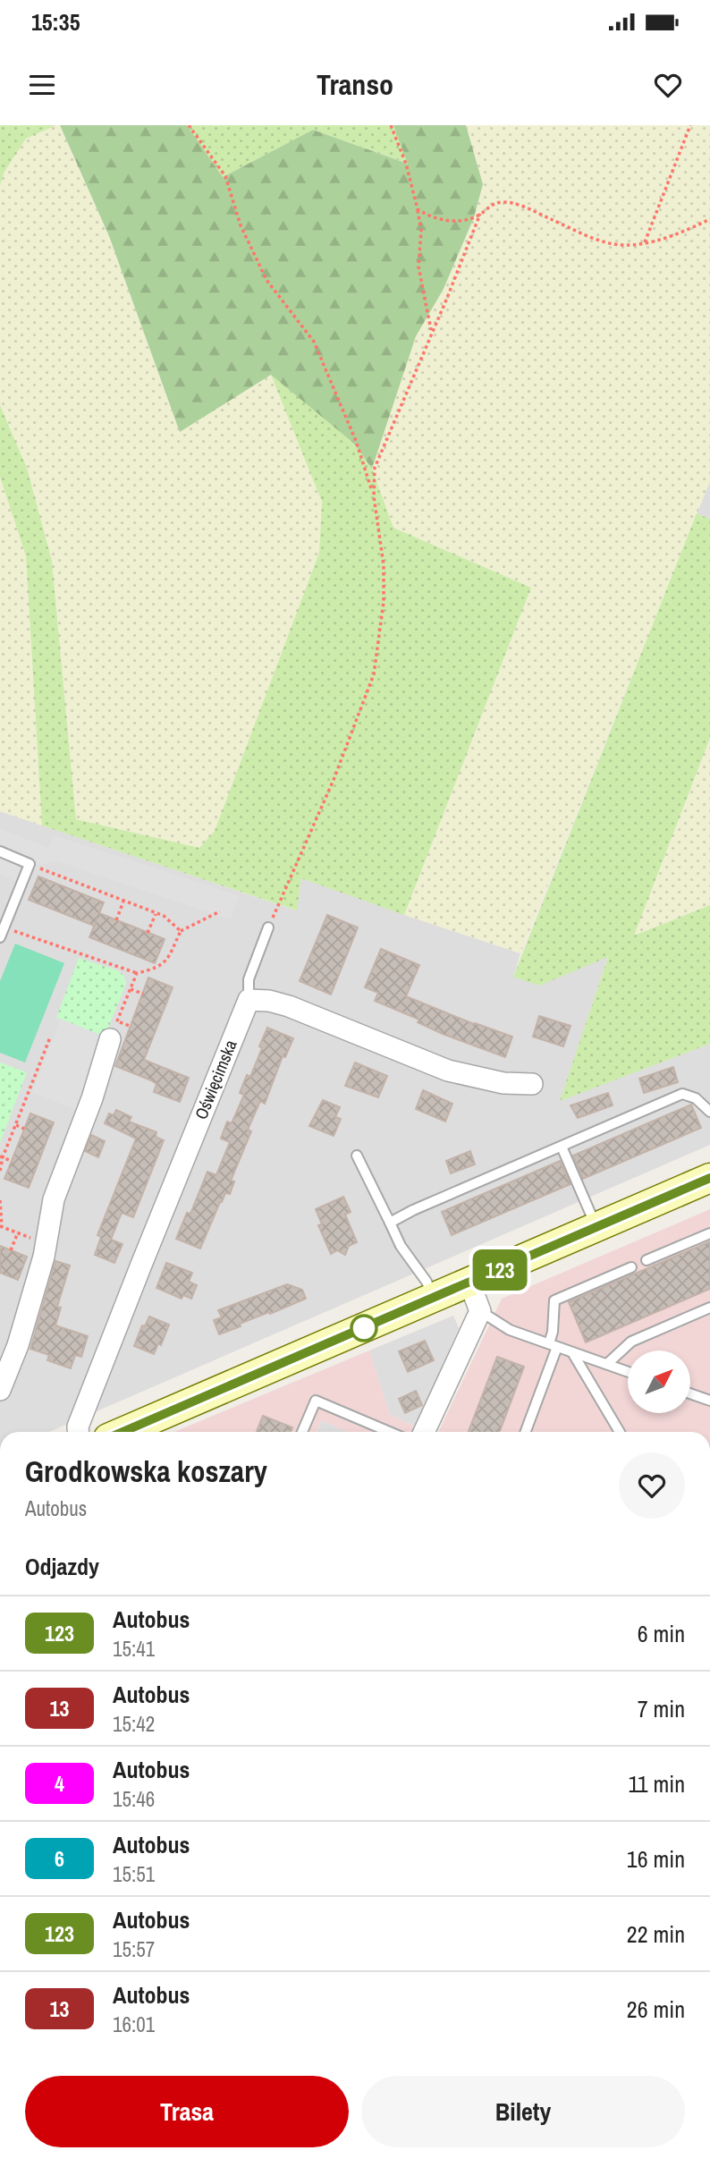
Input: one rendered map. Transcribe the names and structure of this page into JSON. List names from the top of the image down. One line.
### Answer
{"streets":{"street":["Oświęcimska"]},"lines":["bus line 123"],"north":"top right","page":{"status":"15:35","header":"Transo","on_map":"123","heading":[["Grodkowska koszary","Autobus"],"Odjazdy"],"list":[{"mark":"123","name":"Autobus","note":"15:41","value":"6 min"},{"mark":"13","name":"Autobus","note":"15:42","value":"7 min"},{"mark":"4","name":"Autobus","note":"15:46","value":"11 min"},{"mark":"6","name":"Autobus","note":"15:51","value":"16 min"},{"mark":"123","name":"Autobus","note":"15:57","value":"22 min"},{"mark":"13","name":"Autobus","note":"16:01","value":"26 min"}],"buttons":["Trasa","Bilety"]}}
